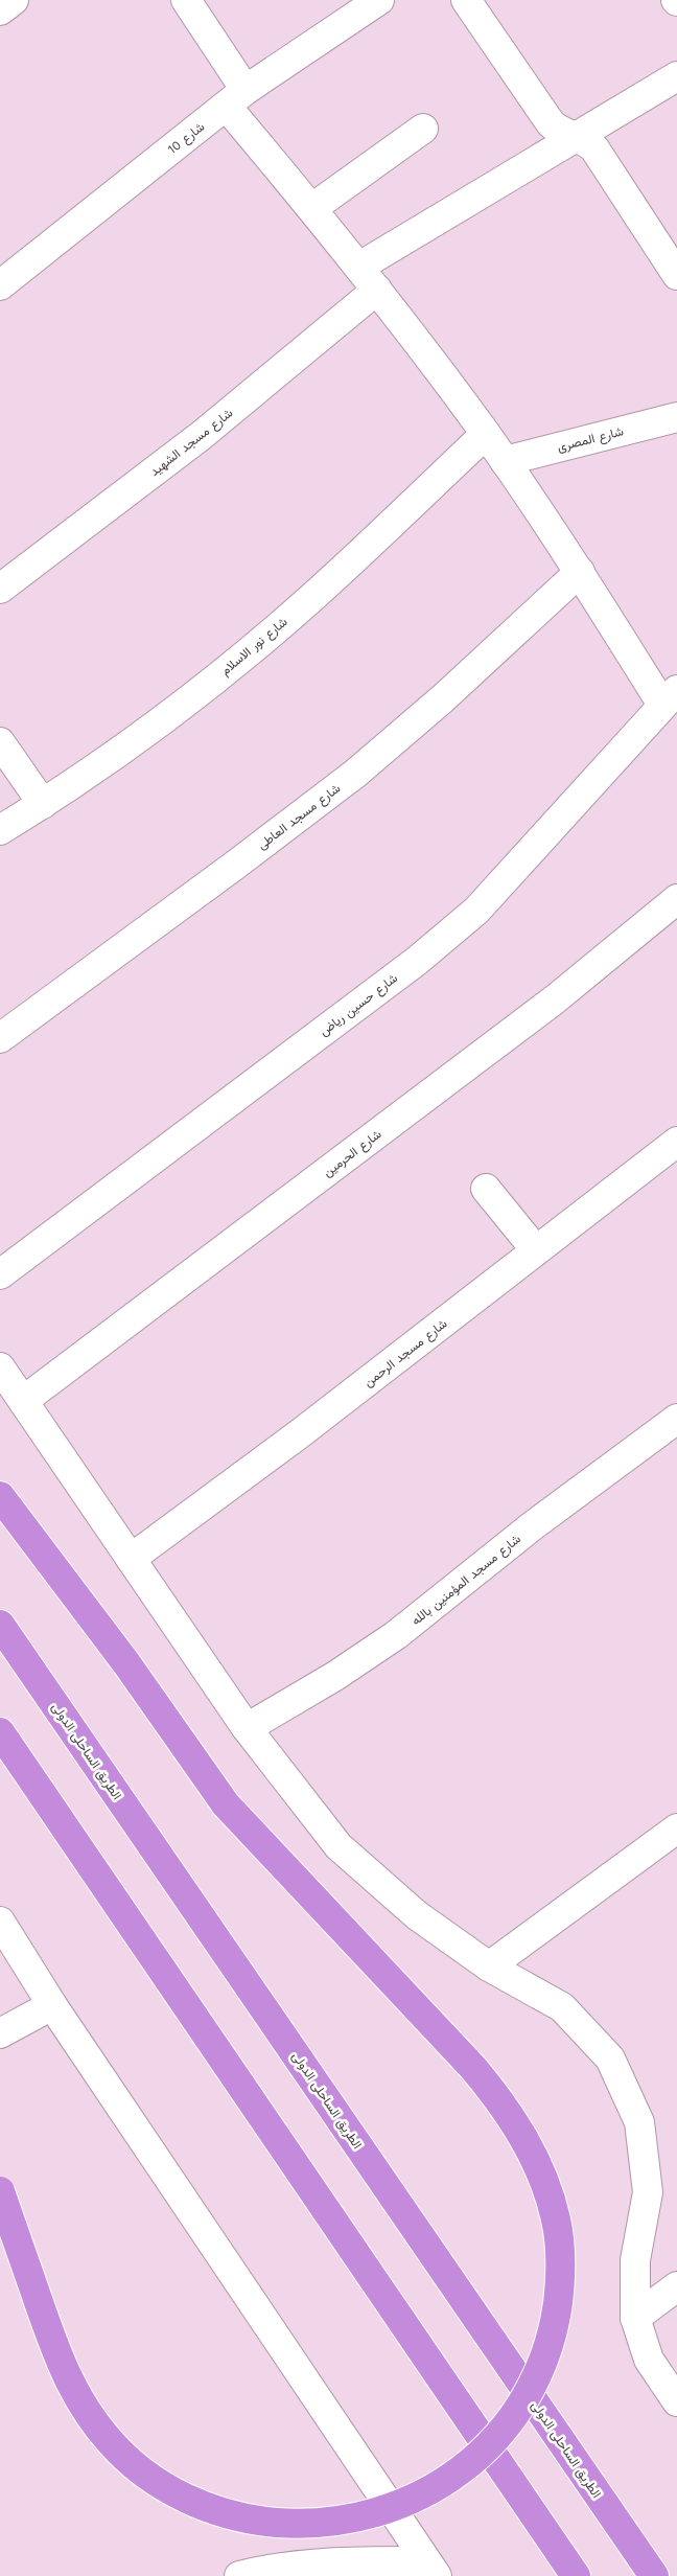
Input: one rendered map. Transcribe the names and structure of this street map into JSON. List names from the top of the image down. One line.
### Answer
{"streets":{"highway":["الطريق الساحلى الدولى"],"street":["شارع 10","شارع المصرى","شارع مسجد الشهيد","شارع نور الاسلام","شارع مسجد العاطى","شارع حسين رياض","شارع الحرمين","شارع مسجد الرحمن","شارع مسجد المؤمنين بالله"]}}
